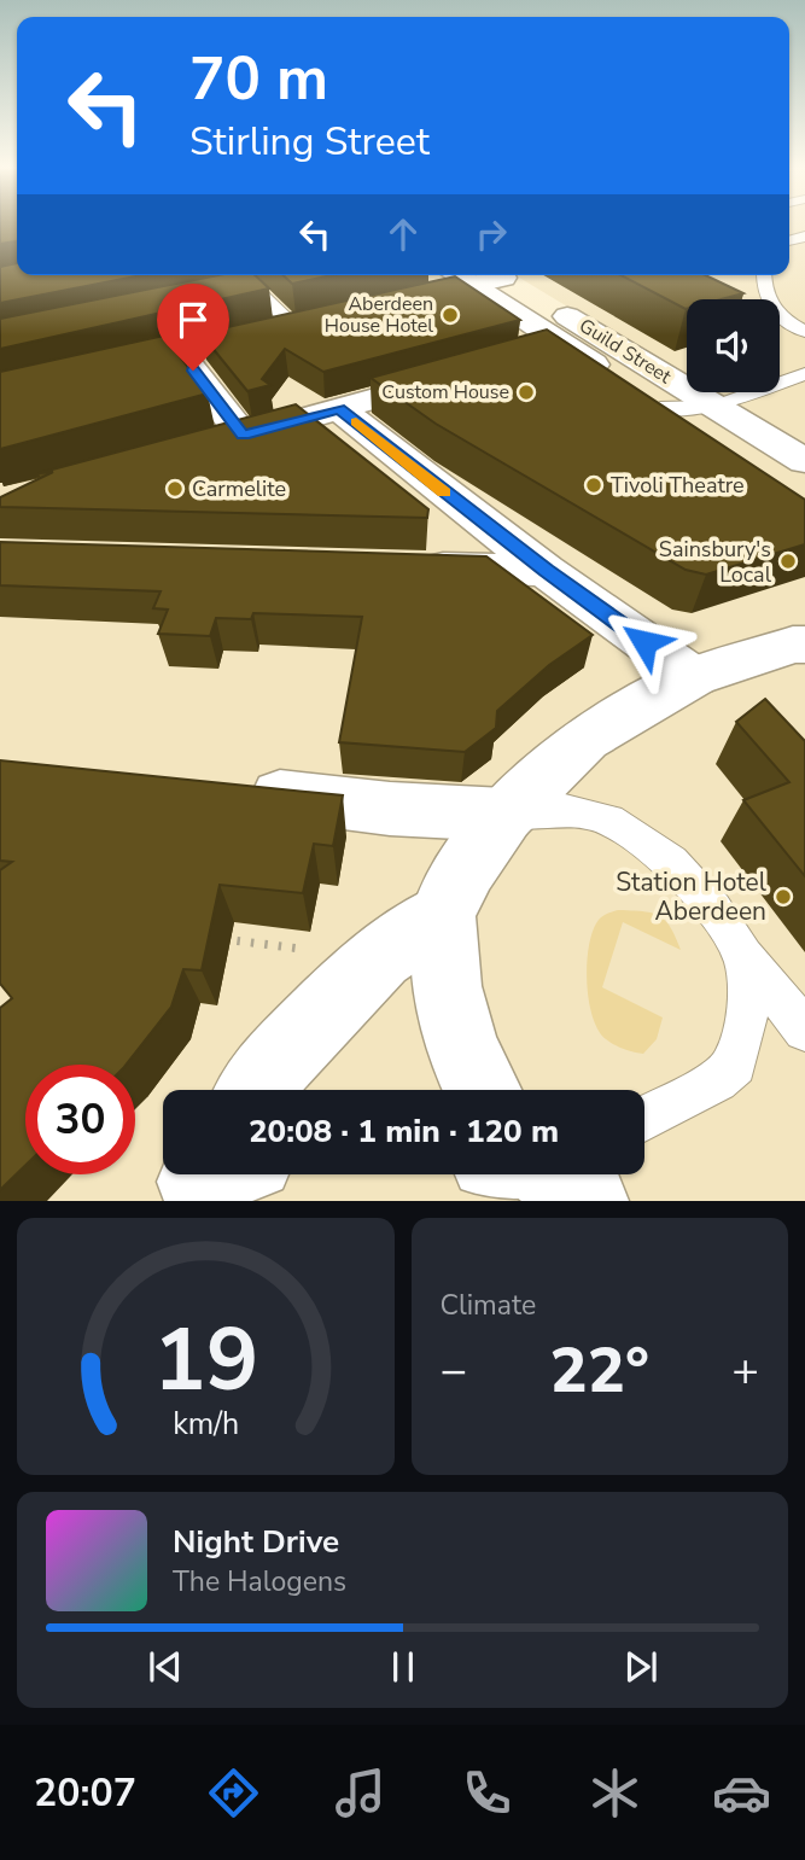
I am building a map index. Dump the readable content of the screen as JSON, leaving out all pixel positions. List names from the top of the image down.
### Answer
{
  "streets": {
    "street": ["Guild Street"]
  },
  "places": [
    "Aberdeen House Hotel",
    "Custom House",
    "Tivoli Theatre",
    "Carmelite",
    "Sainsbury's Local",
    "Station Hotel Aberdeen"
  ],
  "page": {
    "turn": ["70 m", "Stirling Street"],
    "limit": "30",
    "trip": "20:08 · 1 min · 120 m",
    "tile": "Climate",
    "heat": ["−", "22°", "+"],
    "song": ["Night Drive", "The Halogens"],
    "tabs": "20:07",
    "gauge": ["19", "km/h"]
  }
}
